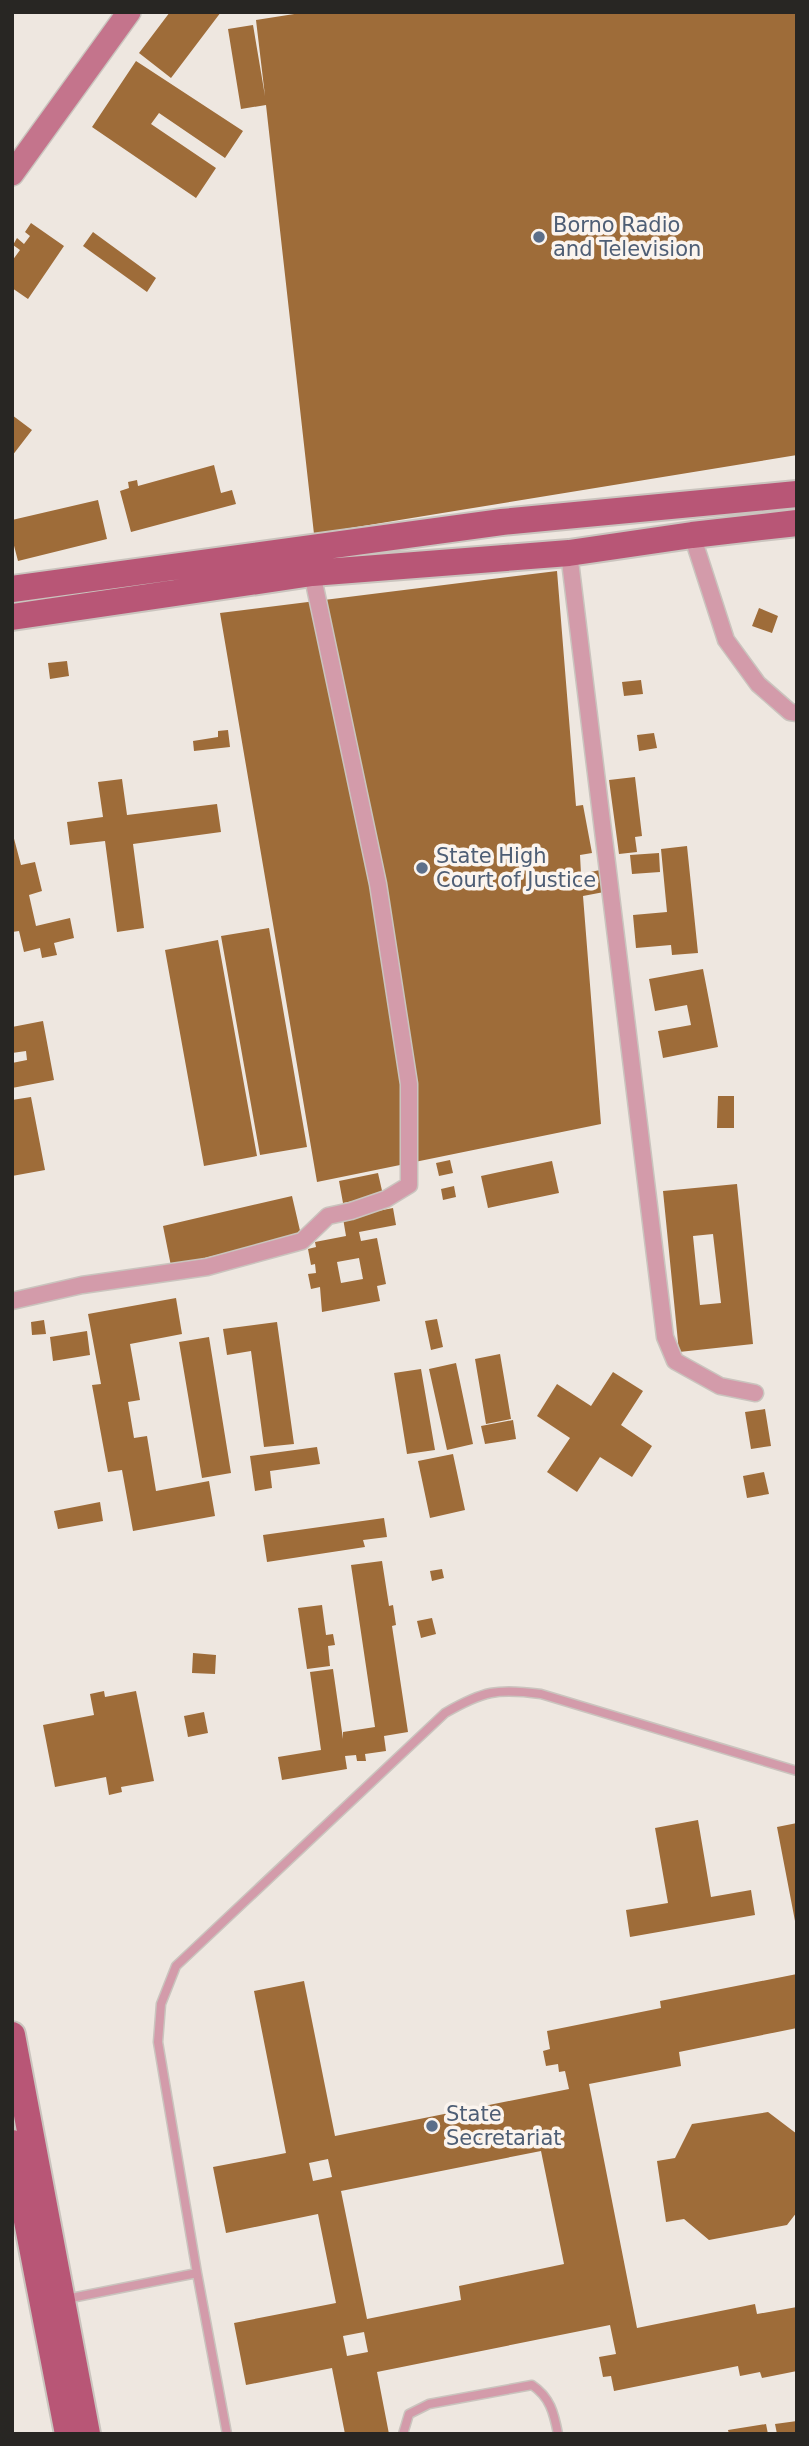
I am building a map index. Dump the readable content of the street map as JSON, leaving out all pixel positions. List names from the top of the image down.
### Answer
{
  "places": ["Borno Radio and Television", "State High Court of Justice", "State Secretariat"]
}
